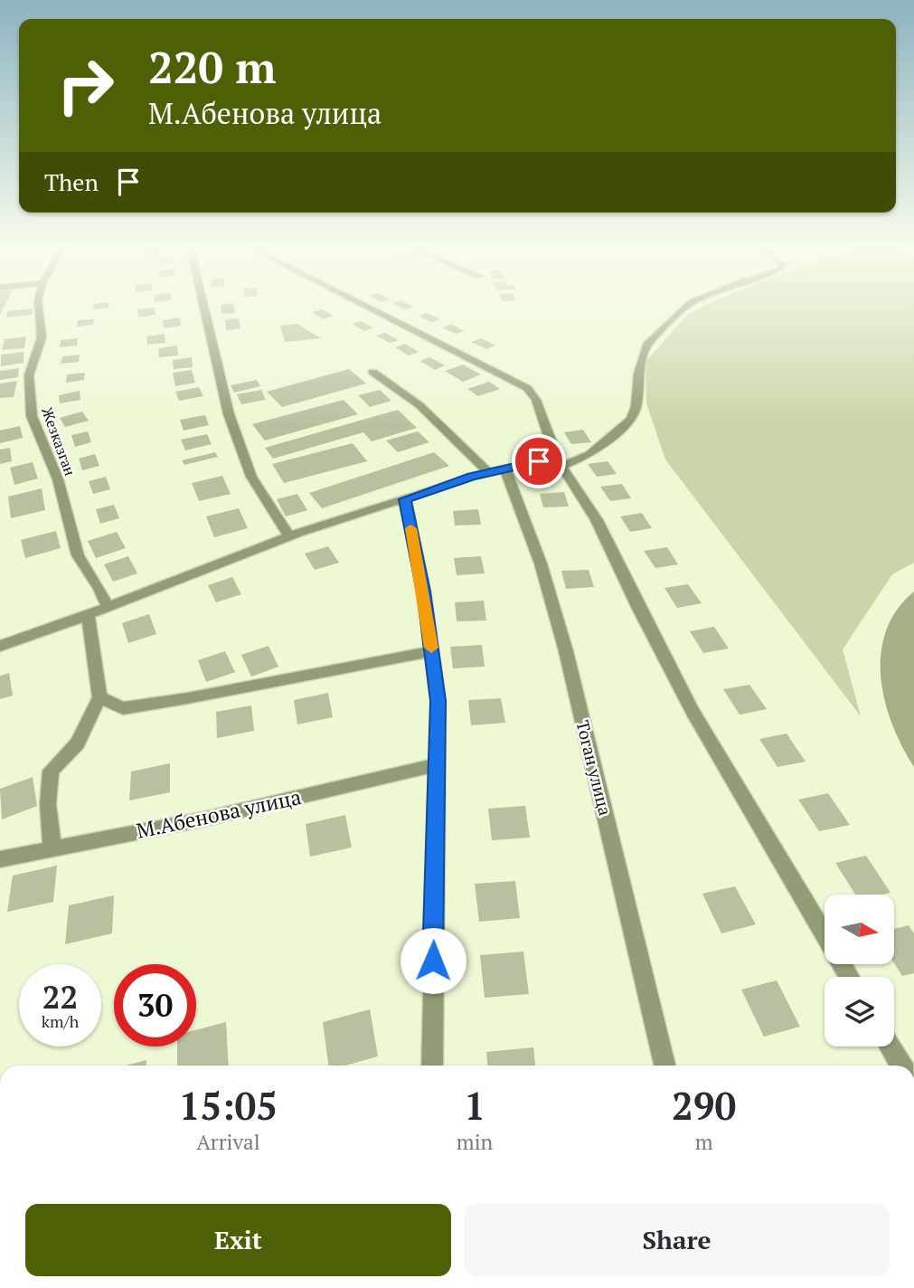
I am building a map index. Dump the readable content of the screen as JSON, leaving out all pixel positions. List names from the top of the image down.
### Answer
{
  "streets": {
    "street": ["Жезказган", "Тоган улица", "М.Абенова улица"]
  },
  "north": "right",
  "page": {
    "turn": ["220 m", "М.Абенова улица"],
    "then": "Then",
    "speed": "22 km/h",
    "limit": "30",
    "eta": [
      "15:05",
      "Arrival",
      "1",
      "min",
      "290",
      "m"
    ],
    "buttons": ["Exit", "Share"]
  }
}
